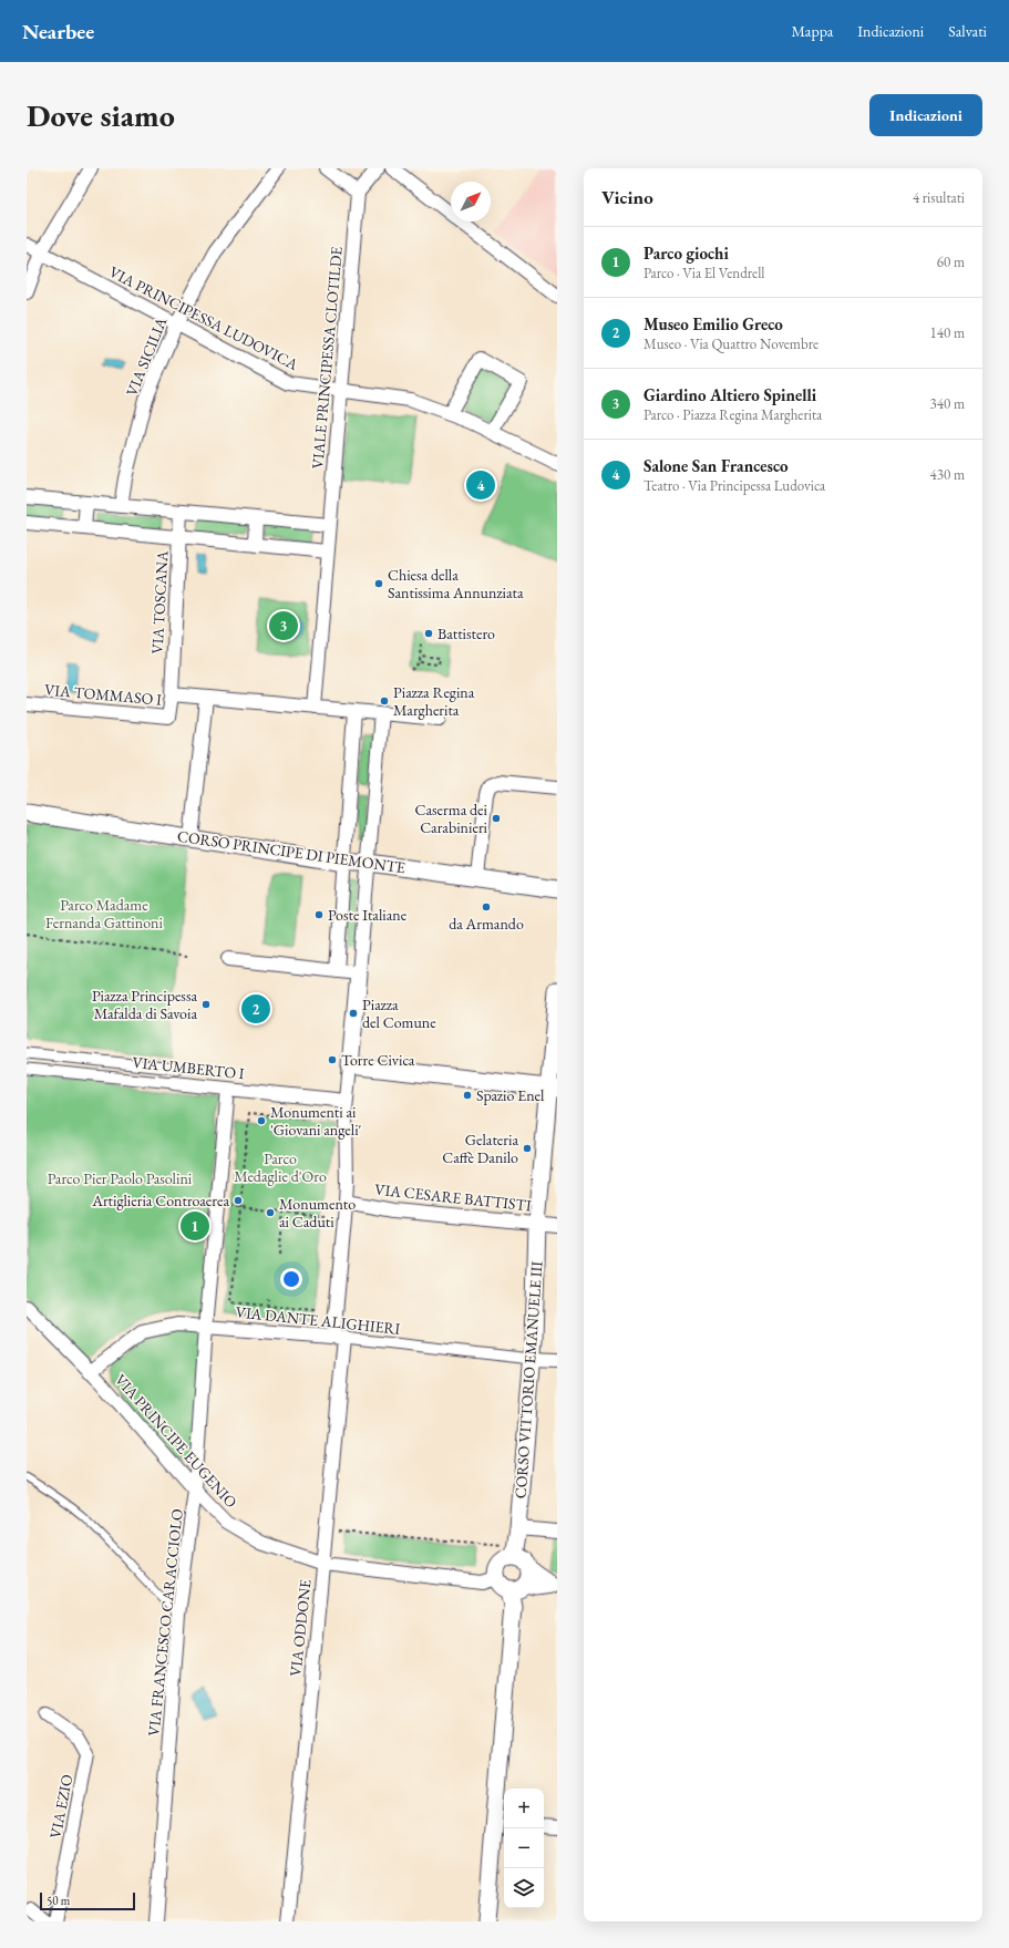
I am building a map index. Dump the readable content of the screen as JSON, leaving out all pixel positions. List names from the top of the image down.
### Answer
{
  "streets": {
    "street": [
      "VIA PRINCIPESSA LUDOVICA",
      "VIA SICILIA",
      "VIALE PRINCIPESSA CLOTILDE",
      "VIA TOSCANA",
      "VIA TOMMASO I",
      "CORSO PRINCIPE DI PIEMONTE",
      "VIA UMBERTO I",
      "VIA CESARE BATTISTI",
      "VIA DANTE ALIGHIERI",
      "CORSO VITTORIO EMANUELE III",
      "VIA PRINCIPE EUGENIO",
      "VIA FRANCESCO CARACCIOLO",
      "VIA ODDONE",
      "VIA EZIO"
    ]
  },
  "crossings": [
    ["VIA PRINCIPESSA LUDOVICA", "VIA SICILIA"],
    ["VIA PRINCIPESSA LUDOVICA", "VIALE PRINCIPESSA CLOTILDE"],
    ["VIA TOSCANA", "VIA TOMMASO I"],
    ["VIA UMBERTO I", "VIA FRANCESCO CARACCIOLO"],
    ["VIA UMBERTO I", "VIA ODDONE"],
    ["VIA CESARE BATTISTI", "CORSO VITTORIO EMANUELE III"],
    ["VIA CESARE BATTISTI", "VIA ODDONE"],
    ["VIA DANTE ALIGHIERI", "CORSO VITTORIO EMANUELE III"],
    ["VIA DANTE ALIGHIERI", "VIA PRINCIPE EUGENIO"],
    ["VIA DANTE ALIGHIERI", "VIA FRANCESCO CARACCIOLO"],
    ["VIA DANTE ALIGHIERI", "VIA ODDONE"],
    ["CORSO VITTORIO EMANUELE III", "VIA PRINCIPE EUGENIO"],
    ["VIA PRINCIPE EUGENIO", "VIA FRANCESCO CARACCIOLO"],
    ["VIA PRINCIPE EUGENIO", "VIA ODDONE"]
  ],
  "parks": ["Parco Madame Fernanda Gattinoni", "Parco Medaglie d'Oro", "Parco Pier Paolo Pasolini"],
  "places": [
    "Chiesa della Santissima Annunziata",
    "Battistero",
    "Piazza Regina Margherita",
    "Caserma dei Carabinieri",
    "da Armando",
    "Poste Italiane",
    "Piazza Principessa Mafalda di Savoia",
    "Piazza del Comune",
    "Torre Civica",
    "Spazio Enel",
    "Monumenti ai 'Giovani angeli'",
    "Gelateria Caffè Danilo",
    "Artiglieria Controaerea",
    "Monumento ai Caduti"
  ],
  "scale_bar": "50 m",
  "north": "top right",
  "page": {
    "header": "Nearbee",
    "nav": ["Mappa", "Indicazioni", "Salvati"],
    "buttons": "Indicazioni",
    "title": "Dove siamo",
    "heading": ["Vicino", "4 risultati"],
    "list": [
      {
        "mark": "1",
        "name": "Parco giochi",
        "note": "Parco · Via El Vendrell",
        "value": "60 m"
      },
      {
        "mark": "2",
        "name": "Museo Emilio Greco",
        "note": "Museo · Via Quattro Novembre",
        "value": "140 m"
      },
      {
        "mark": "3",
        "name": "Giardino Altiero Spinelli",
        "note": "Parco · Piazza Regina Margherita",
        "value": "340 m"
      },
      {
        "mark": "4",
        "name": "Salone San Francesco",
        "note": "Teatro · Via Principessa Ludovica",
        "value": "430 m"
      }
    ],
    "pins": [
      "4",
      "3",
      "2",
      "1"
    ],
    "map_buttons": ["+", "−"],
    "scale": "50 m"
  }
}
